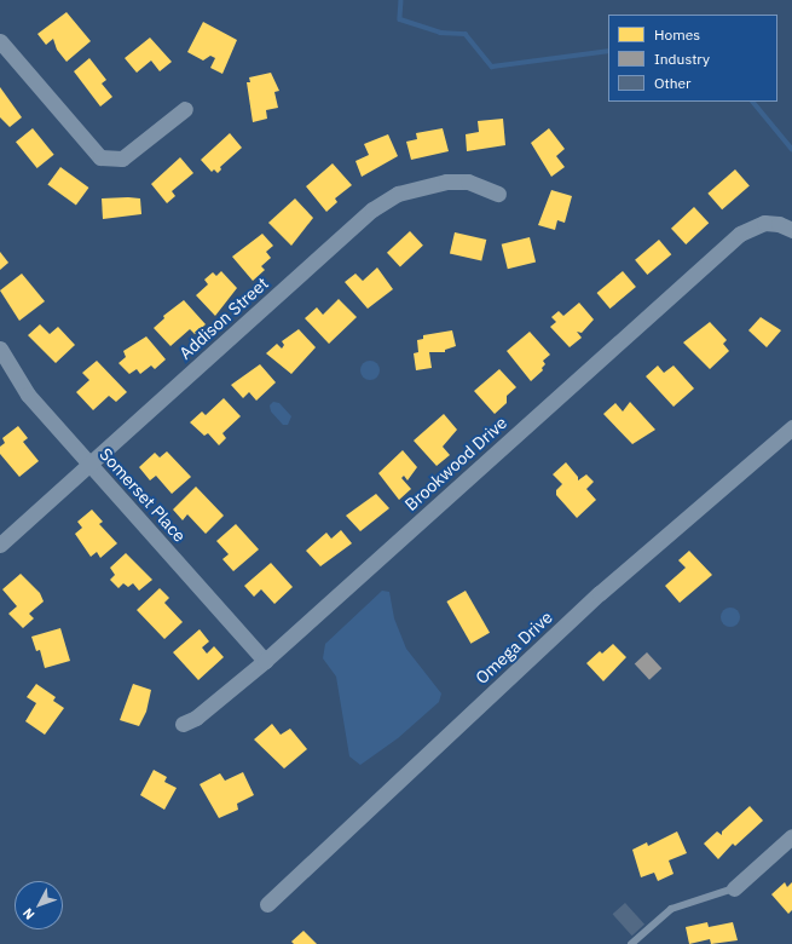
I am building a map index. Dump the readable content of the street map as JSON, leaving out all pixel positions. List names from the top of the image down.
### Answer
{
  "streets": {
    "street": [
      "Addison Street",
      "Brookwood Drive",
      "Somerset Place",
      "Omega Drive"
    ]
  },
  "crossings": [
    ["Addison Street", "Somerset Place"],
    ["Brookwood Drive", "Somerset Place"]
  ],
  "legend": ["Homes", "Industry", "Other"],
  "north": "bottom left"
}
